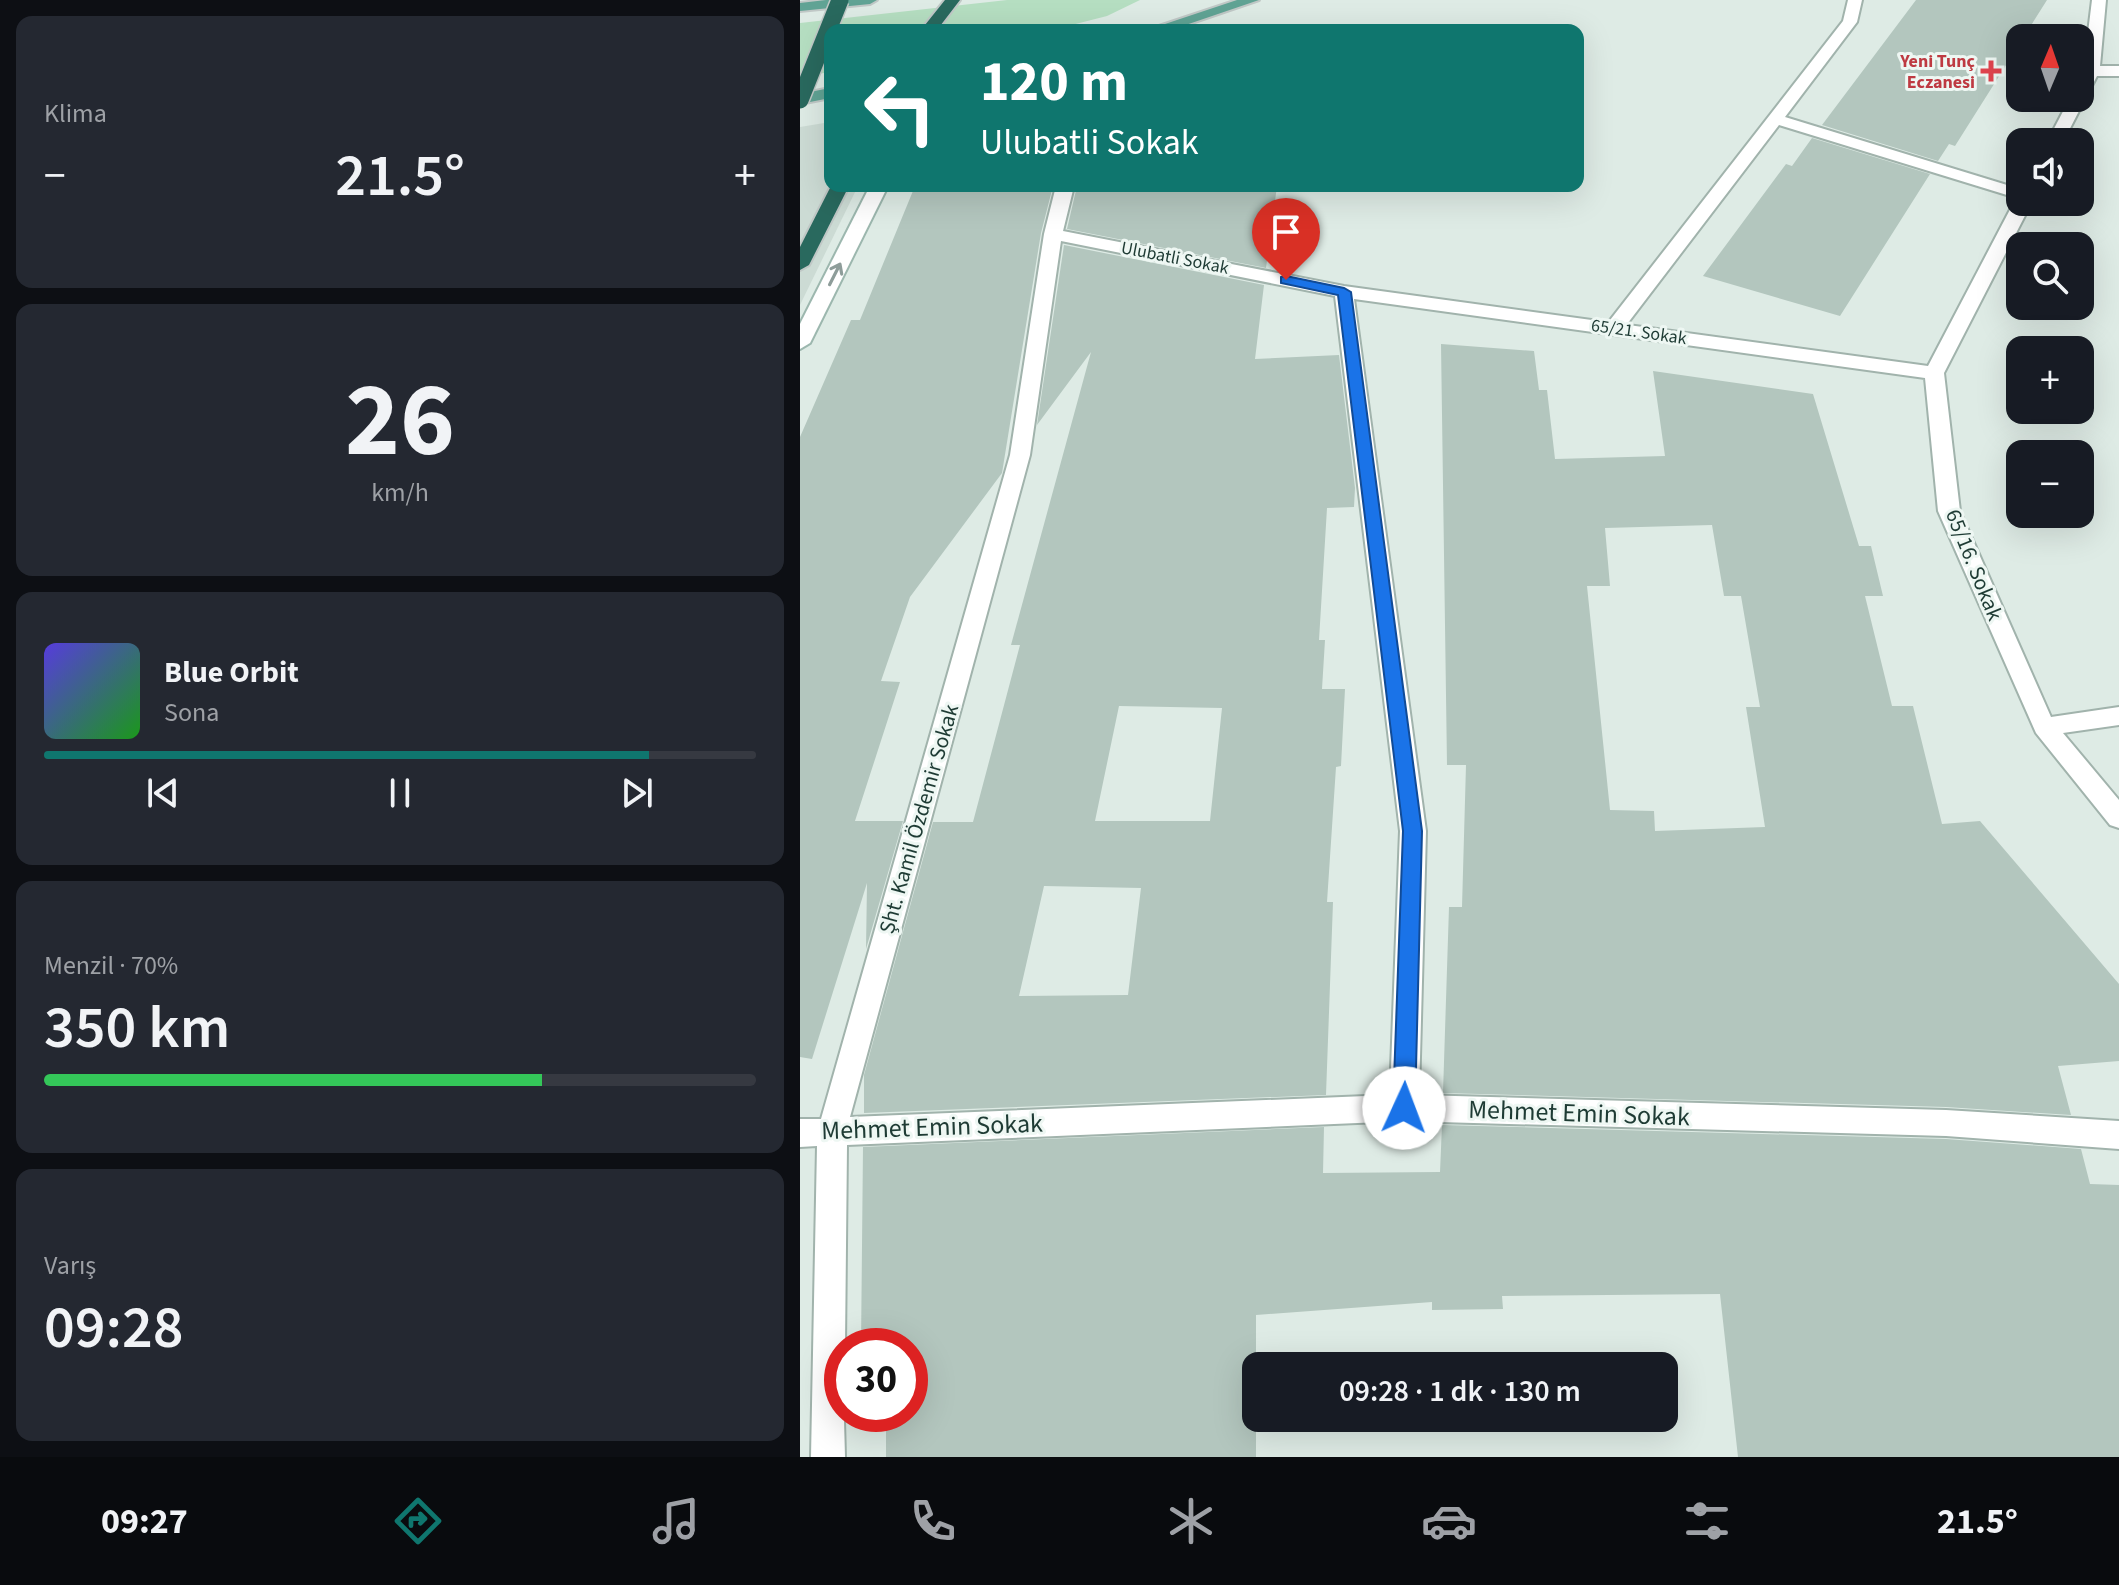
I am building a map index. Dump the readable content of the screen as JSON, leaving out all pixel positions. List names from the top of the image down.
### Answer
{
  "streets": {
    "street": [
      "Ulubatli Sokak",
      "65/21. Sokak",
      "65/16. Sokak",
      "Şht. Kamil Özdemir Sokak",
      "Mehmet Emin Sokak"
    ]
  },
  "crossings": [
    ["Ulubatli Sokak", "65/21. Sokak"],
    ["Ulubatli Sokak", "Şht. Kamil Özdemir Sokak"],
    ["65/21. Sokak", "65/16. Sokak"],
    ["Şht. Kamil Özdemir Sokak", "Mehmet Emin Sokak"]
  ],
  "places": {
    "health": ["Yeni Tunç Eczanesi"]
  },
  "north": "top",
  "page": {
    "tile": [
      "Klima",
      ["26", "km/h"],
      ["Menzil · 70%", "350 km"],
      ["Varış", "09:28"]
    ],
    "map_buttons": ["+", "−"],
    "turn": ["120 m", "Ulubatli Sokak"],
    "heat": ["−", "21.5°", "+"],
    "song": ["Blue Orbit", "Sona"],
    "limit": "30",
    "trip": "09:28 · 1 dk · 130 m",
    "tabs": ["09:27", "21.5°"]
  }
}
